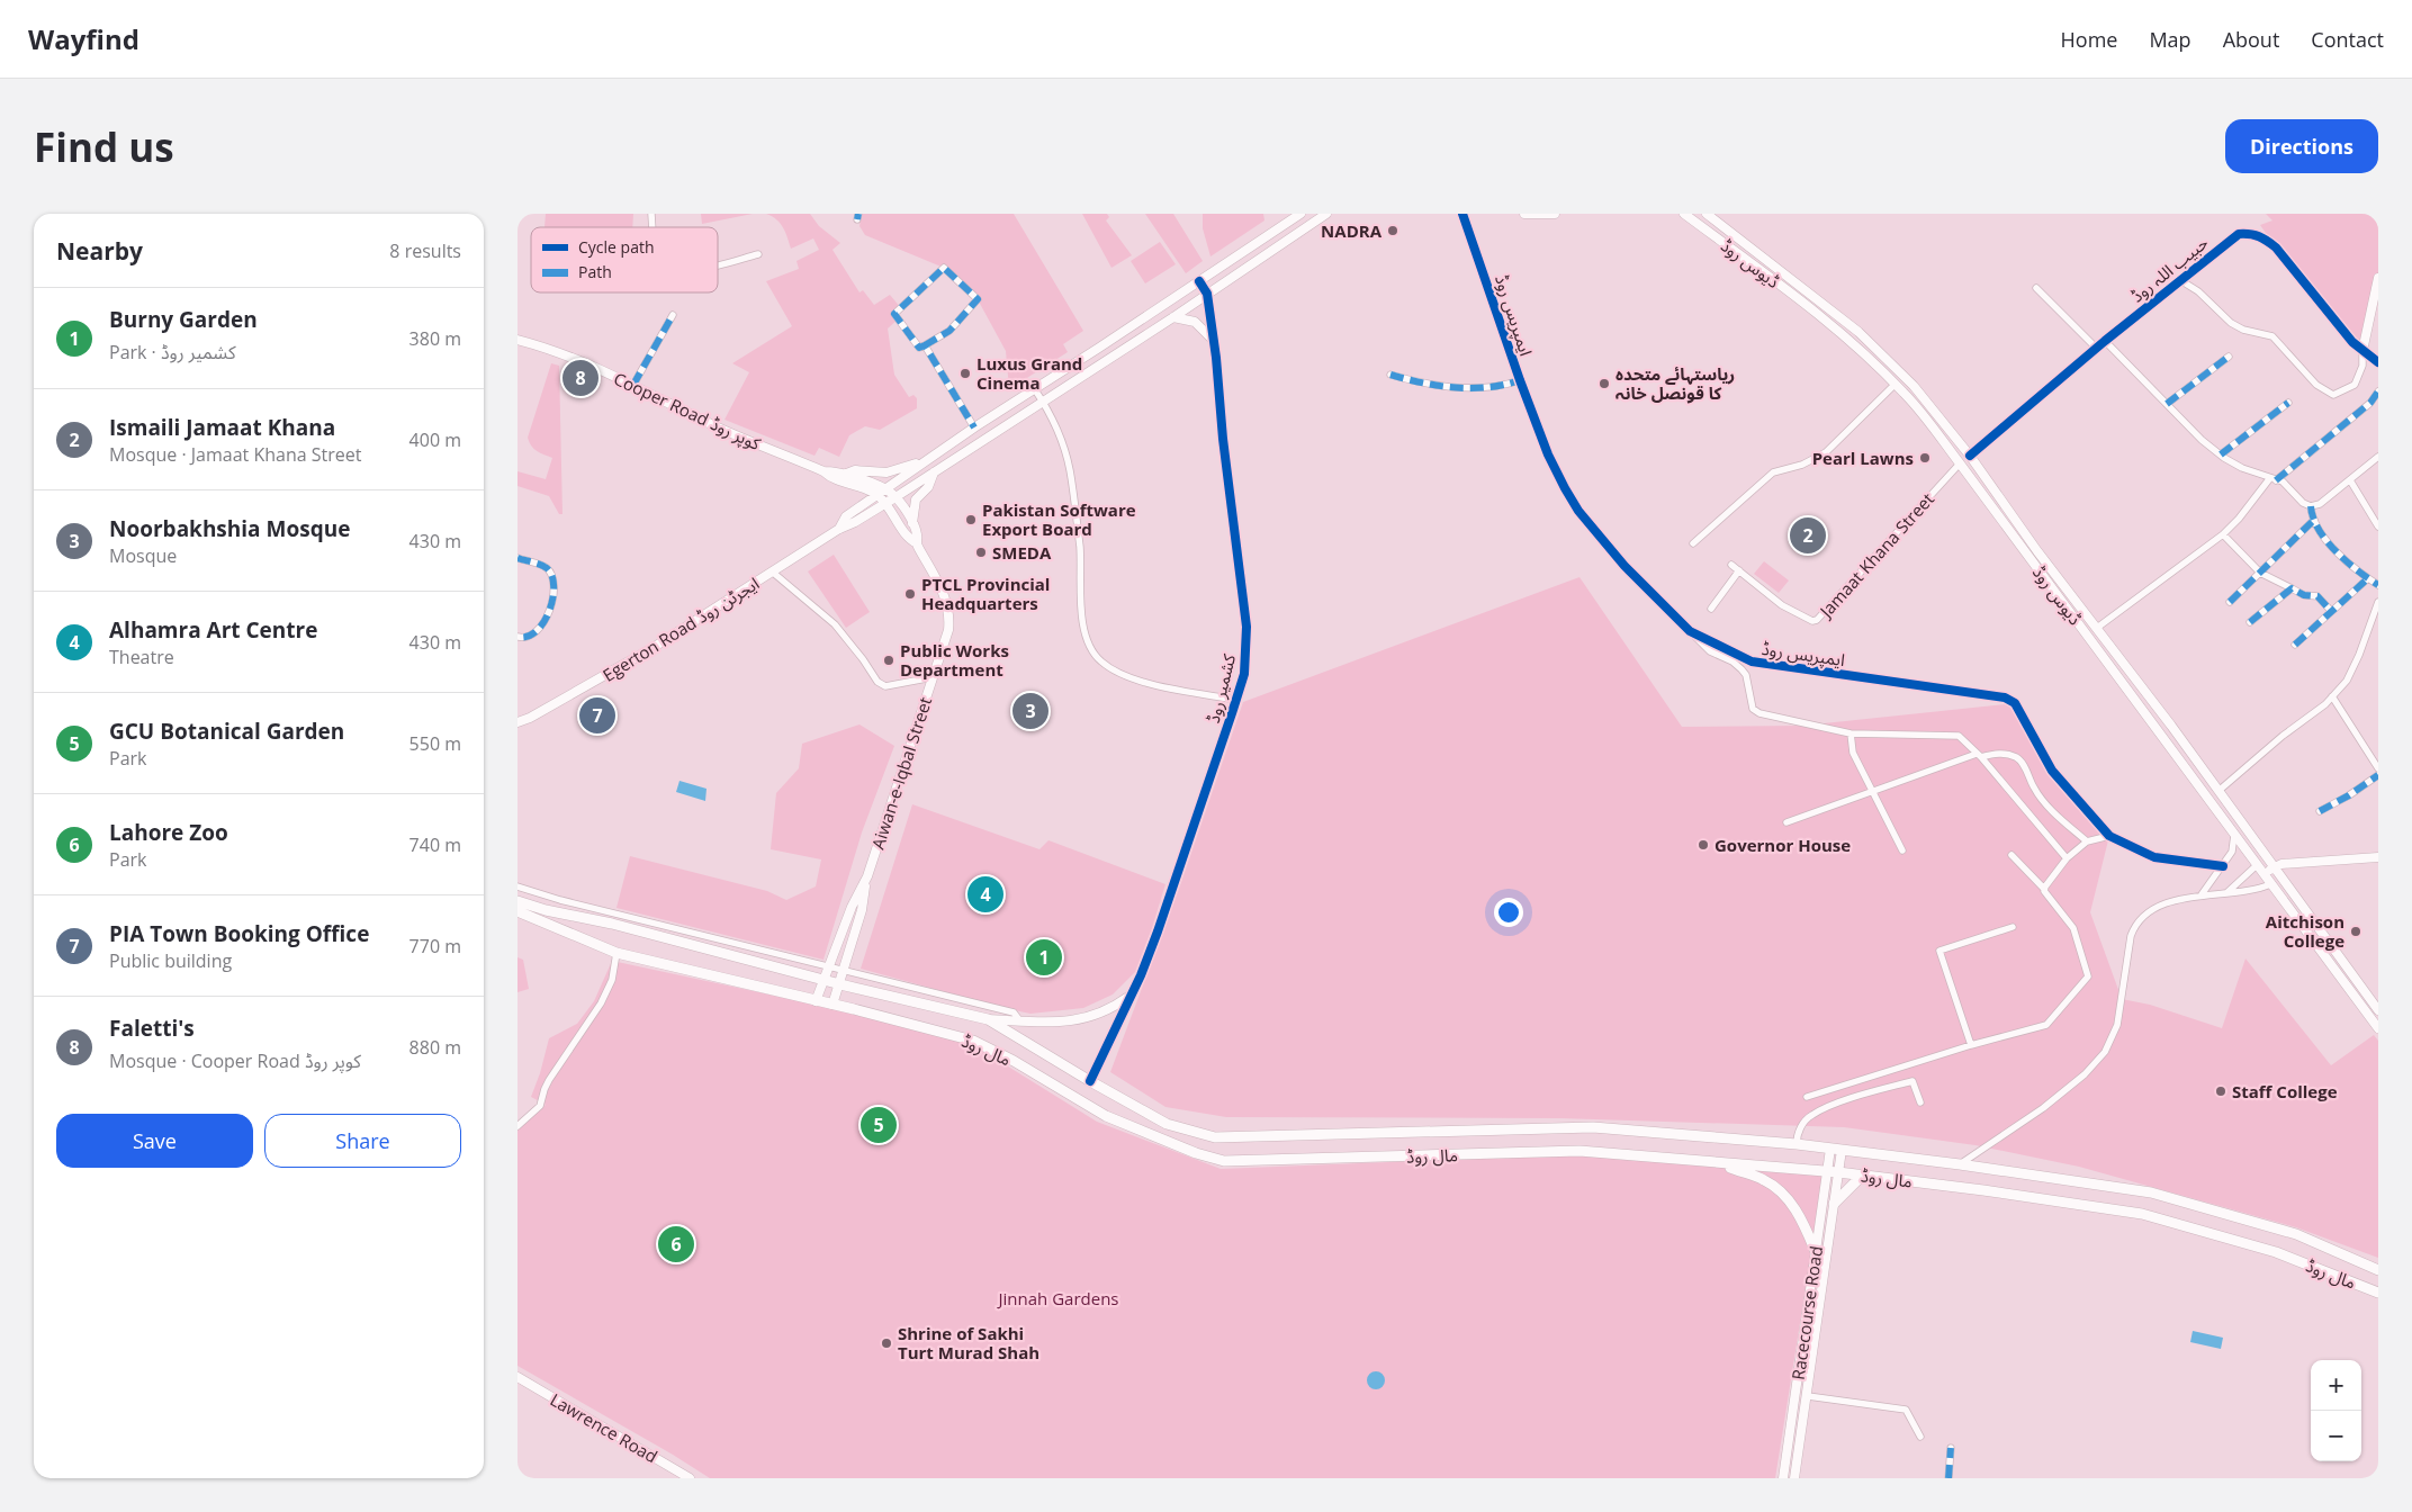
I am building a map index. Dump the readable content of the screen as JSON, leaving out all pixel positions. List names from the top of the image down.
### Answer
{
  "streets": {
    "main road": [
      "ڈیوس روڈ",
      "حبیب اللہ روڈ",
      "Cooper Road کوپر روڈ",
      "Egerton Road ایجرٹن روڈ",
      "کشمیر روڈ",
      "Aiwan-e-Iqbal Street",
      "مال روڈ",
      "Racecourse Road",
      "Lawrence Road"
    ],
    "street": ["ایمپریس روڈ", "Jamaat Khana Street"]
  },
  "crossings": [
    ["ڈیوس روڈ", "حبیب اللہ روڈ"],
    ["ڈیوس روڈ", "Jamaat Khana Street"],
    ["Cooper Road کوپر روڈ", "Aiwan-e-Iqbal Street"],
    ["کشمیر روڈ", "مال روڈ"],
    ["Aiwan-e-Iqbal Street", "مال روڈ"],
    ["مال روڈ", "Racecourse Road"]
  ],
  "parks": ["Jinnah Gardens"],
  "places": [
    "NADRA",
    "Luxus Grand Cinema",
    "ریاستہائے متحدہ کا قونصل خانہ",
    "Pearl Lawns",
    "Pakistan Software Export Board",
    "SMEDA",
    "PTCL Provincial Headquarters",
    "Public Works Department",
    "Governor House",
    "Aitchison College",
    "Staff College",
    "Shrine of Sakhi Turt Murad Shah"
  ],
  "legend": ["Cycle path", "Path"],
  "page": {
    "header": "Wayfind",
    "nav": [
      "Home",
      "Map",
      "About",
      "Contact"
    ],
    "buttons": [
      "Directions",
      ["Save", "Share"]
    ],
    "title": "Find us",
    "heading": ["Nearby", "8 results"],
    "list": [
      {
        "mark": "1",
        "name": "Burny Garden",
        "note": "Park · کشمیر روڈ",
        "value": "380 m"
      },
      {
        "mark": "2",
        "name": "Ismaili Jamaat Khana",
        "note": "Mosque · Jamaat Khana Street",
        "value": "400 m"
      },
      {
        "mark": "3",
        "name": "Noorbakhshia Mosque",
        "note": "Mosque",
        "value": "430 m"
      },
      {
        "mark": "4",
        "name": "Alhamra Art Centre",
        "note": "Theatre",
        "value": "430 m"
      },
      {
        "mark": "5",
        "name": "GCU Botanical Garden",
        "note": "Park",
        "value": "550 m"
      },
      {
        "mark": "6",
        "name": "Lahore Zoo",
        "note": "Park",
        "value": "740 m"
      },
      {
        "mark": "7",
        "name": "PIA Town Booking Office",
        "note": "Public building",
        "value": "770 m"
      },
      {
        "mark": "8",
        "name": "Faletti's",
        "note": "Mosque · Cooper Road کوپر روڈ",
        "value": "880 m"
      }
    ],
    "pins": [
      "8",
      "2",
      "3",
      "7",
      "4",
      "1",
      "5",
      "6"
    ],
    "map_buttons": ["+", "−"]
  }
}
